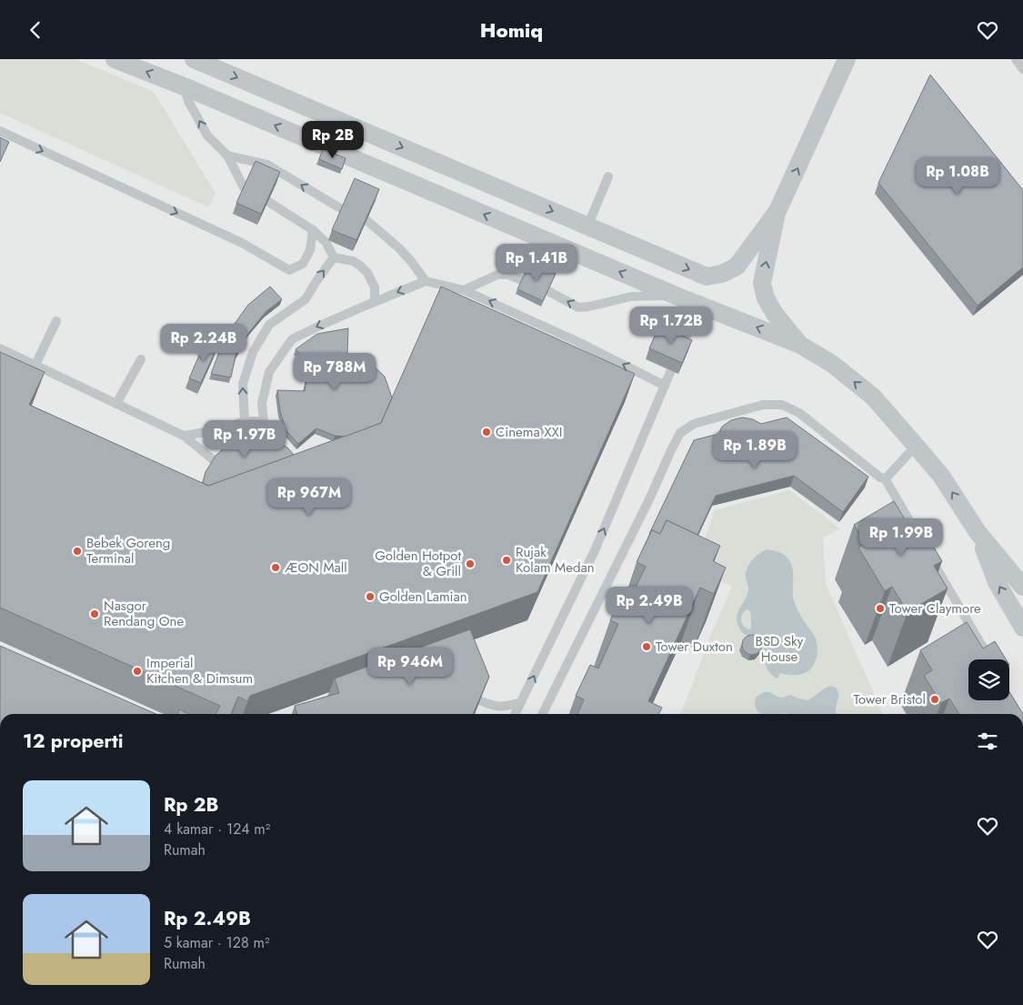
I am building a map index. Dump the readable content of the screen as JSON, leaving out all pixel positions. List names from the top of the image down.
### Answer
{
  "parks": ["BSD Sky House"],
  "places": [
    "Cinema XXI",
    "Bebek Goreng Terminal",
    "Rujak Kolam Medan",
    "Golden Hotpot & Grill",
    "ÆON Mall",
    "Golden Lamian",
    "Tower Claymore",
    "Nasgor Rendang One",
    "Tower Duxton",
    "Imperial Kitchen & Dimsum",
    "Tower Bristol"
  ],
  "page": {
    "header": "Homiq",
    "price": [
      "Rp 2B",
      "Rp 1.08B",
      "Rp 1.41B",
      "Rp 1.72B",
      "Rp 2.24B",
      "Rp 788M",
      "Rp 1.97B",
      "Rp 1.89B",
      "Rp 967M",
      "Rp 1.99B",
      "Rp 2.49B",
      "Rp 946M"
    ],
    "heading": "12 properti",
    "list": [
      {
        "name": "Rp 2B",
        "note": "4 kamar · 124 m² · Rumah"
      },
      {
        "name": "Rp 2.49B",
        "note": "5 kamar · 128 m² · Rumah"
      }
    ]
  }
}
